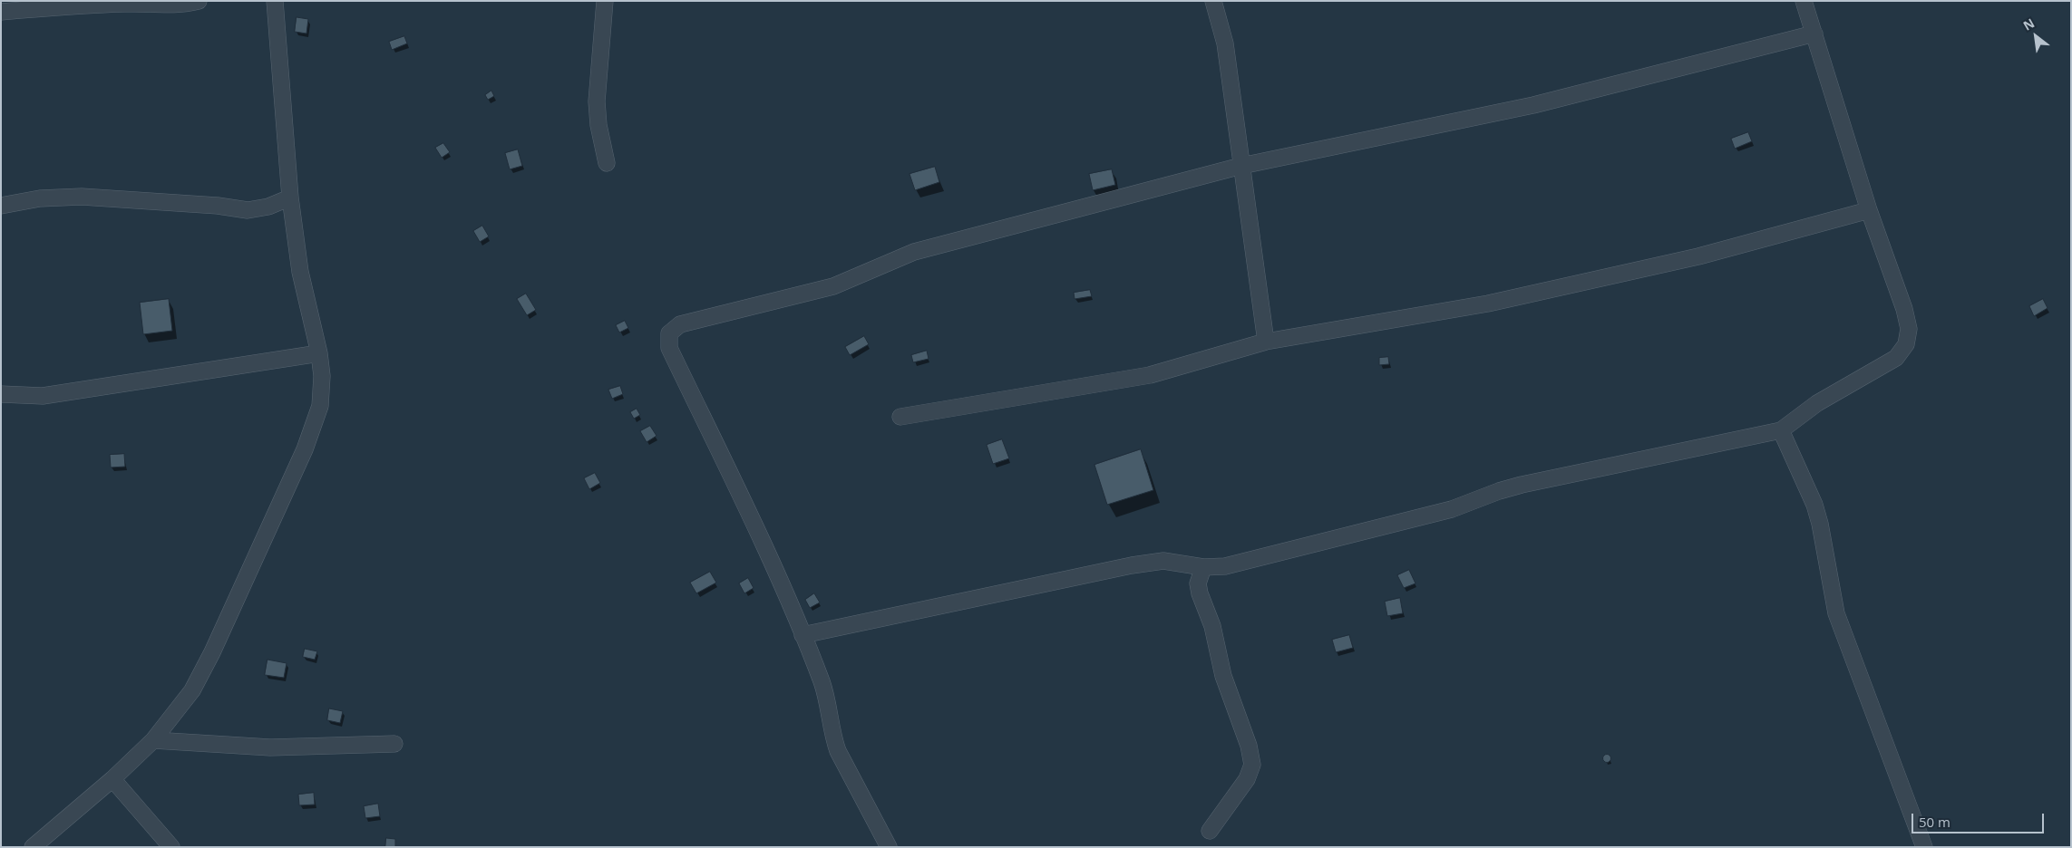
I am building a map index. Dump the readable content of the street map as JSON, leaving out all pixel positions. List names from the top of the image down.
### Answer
{
  "scale_bar": "50 m",
  "north": "top left"
}
